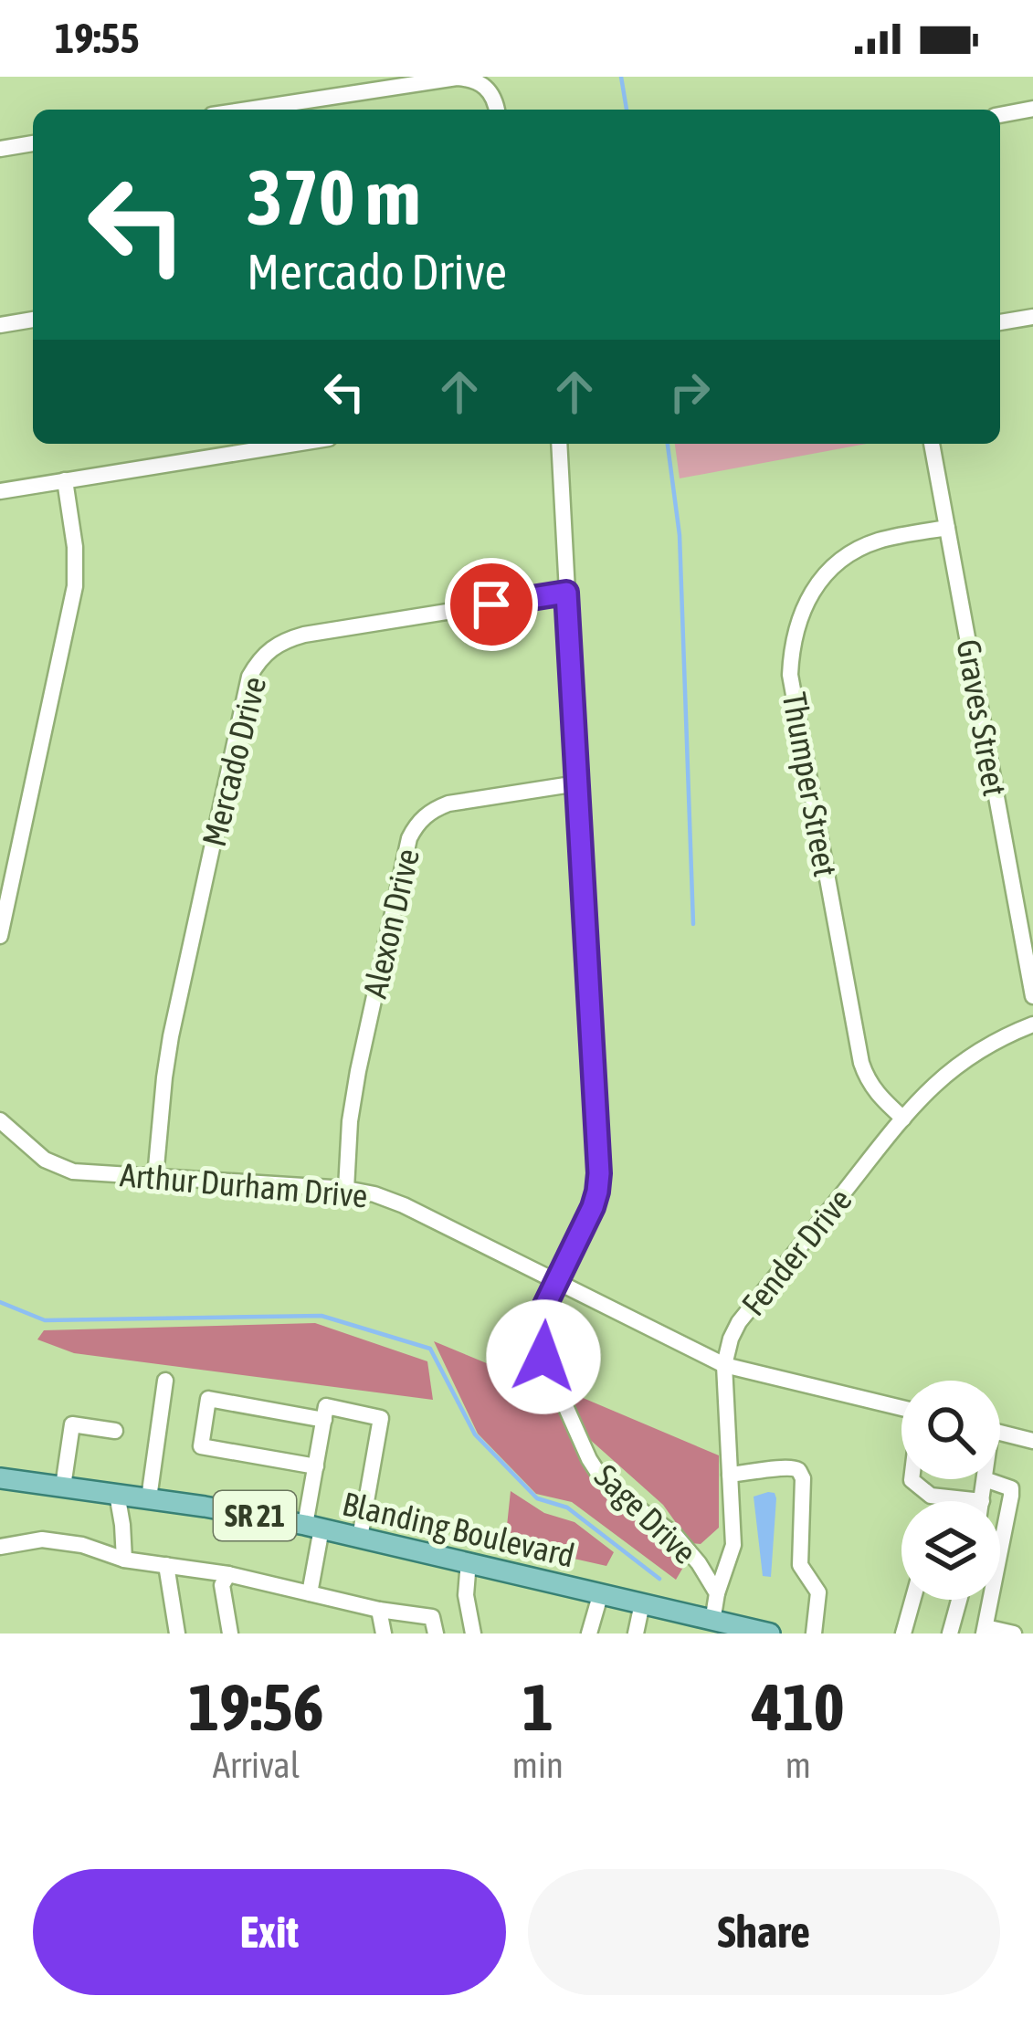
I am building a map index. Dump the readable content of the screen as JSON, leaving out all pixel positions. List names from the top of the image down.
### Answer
{
  "streets": {
    "main road": ["SR 21", "Blanding Boulevard"],
    "street": [
      "Graves Street",
      "Mercado Drive",
      "Thumper Street",
      "Alexon Drive",
      "Arthur Durham Drive",
      "Fender Drive",
      "Sage Drive"
    ]
  },
  "crossings": [
    ["Graves Street", "Thumper Street"],
    ["Mercado Drive", "Arthur Durham Drive"],
    ["Mercado Drive", "Sage Drive"],
    ["Thumper Street", "Fender Drive"],
    ["Alexon Drive", "Arthur Durham Drive"],
    ["Alexon Drive", "Sage Drive"],
    ["Arthur Durham Drive", "Fender Drive"],
    ["Arthur Durham Drive", "Sage Drive"],
    ["Fender Drive", "Sage Drive"],
    ["Sage Drive", "Blanding Boulevard"]
  ],
  "page": {
    "status": "19:55",
    "turn": ["370 m", "Mercado Drive"],
    "eta": [
      "19:56",
      "Arrival",
      "1",
      "min",
      "410",
      "m"
    ],
    "buttons": ["Exit", "Share"]
  }
}
